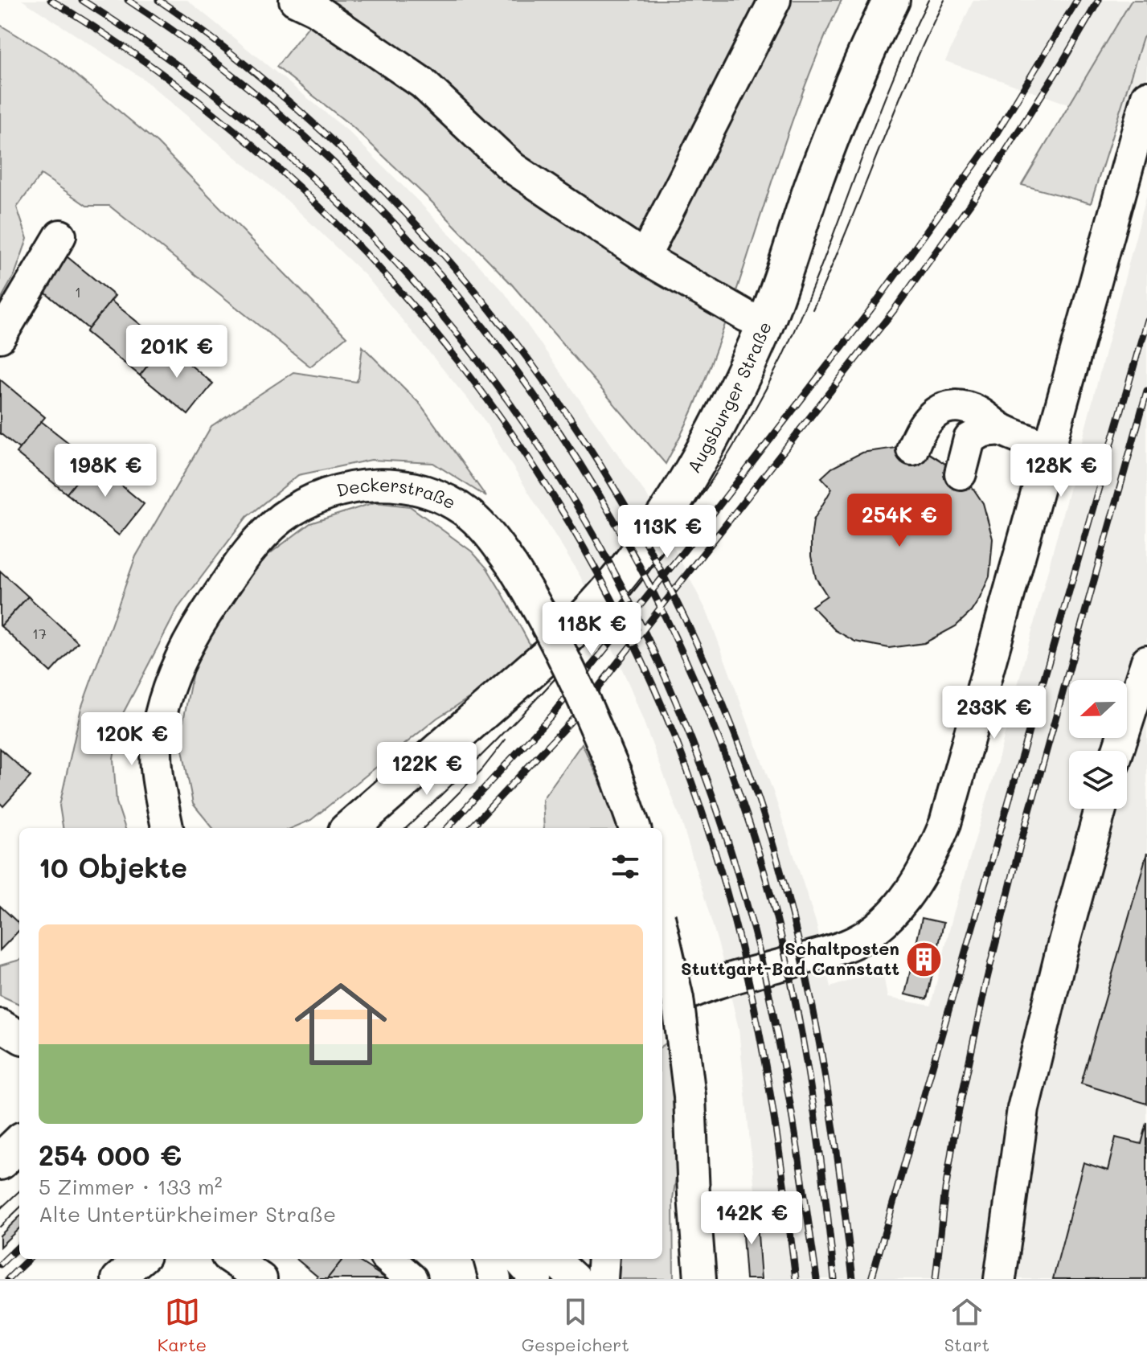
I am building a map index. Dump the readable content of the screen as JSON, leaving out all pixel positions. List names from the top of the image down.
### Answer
{
  "streets": {
    "main road": ["Augsburger Straße"],
    "street": ["Deckerstraße"]
  },
  "places": {
    "building": ["Schaltposten Stuttgart-Bad Cannstatt"]
  },
  "house_numbers": ["1", "17"],
  "north": "left",
  "page": {
    "price": [
      "201K €",
      "198K €",
      "128K €",
      "254K €",
      "113K €",
      "118K €",
      "233K €",
      "120K €",
      "122K €",
      "142K €"
    ],
    "heading": "10 Objekte",
    "list": [
      {
        "name": "254 000 €",
        "note": "5 Zimmer · 133 m² · Alte Untertürkheimer Straße"
      }
    ],
    "tabs": ["Karte", "Gespeichert", "Start"]
  }
}
